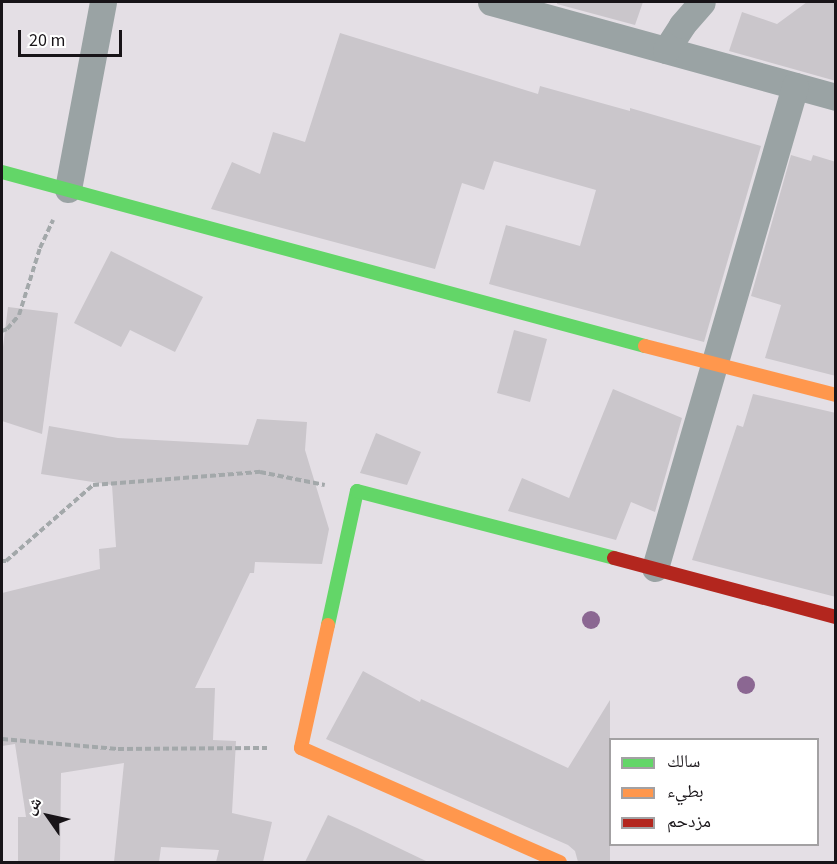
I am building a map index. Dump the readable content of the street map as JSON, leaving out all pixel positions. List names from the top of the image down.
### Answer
{
  "legend": ["سالك", "بطيء", "مزدحم"],
  "scale_bar": "20 m",
  "north": "top left"
}
